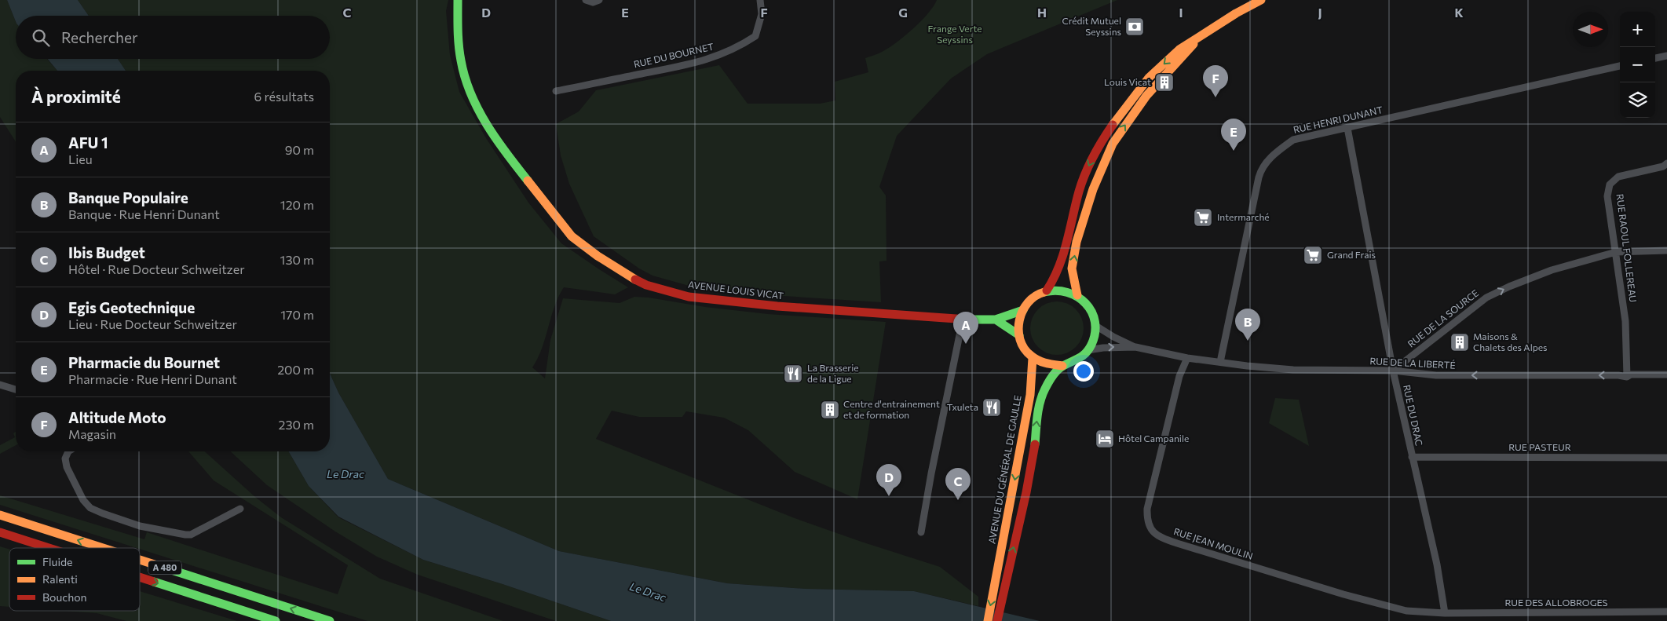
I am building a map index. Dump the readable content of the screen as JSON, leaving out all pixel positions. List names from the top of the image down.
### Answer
{
  "streets": {
    "main road": ["AVENUE LOUIS VICAT", "AVENUE DU GÉNÉRAL DE GAULLE", "A 480"],
    "street": [
      "RUE DU BOURNET",
      "RUE HENRI DUNANT",
      "RUE RAOUL FOLLEREAU",
      "RUE DE LA SOURCE",
      "RUE DE LA LIBERTÉ",
      "RUE DU DRAC",
      "RUE PASTEUR",
      "RUE JEAN MOULIN",
      "RUE DES ALLOBROGES"
    ]
  },
  "crossings": [
    ["RUE HENRI DUNANT", "RUE DE LA LIBERTÉ"],
    ["RUE HENRI DUNANT", "RUE DU DRAC"],
    ["RUE RAOUL FOLLEREAU", "RUE DE LA SOURCE"],
    ["RUE RAOUL FOLLEREAU", "RUE DE LA LIBERTÉ"],
    ["RUE DE LA SOURCE", "RUE DE LA LIBERTÉ"],
    ["RUE DE LA SOURCE", "RUE DU DRAC"],
    ["RUE DE LA LIBERTÉ", "RUE DU DRAC"],
    ["RUE DE LA LIBERTÉ", "AVENUE DU GÉNÉRAL DE GAULLE"],
    ["RUE DE LA LIBERTÉ", "RUE JEAN MOULIN"],
    ["RUE DU DRAC", "RUE PASTEUR"],
    ["RUE DU DRAC", "RUE JEAN MOULIN"],
    ["RUE DU DRAC", "RUE DES ALLOBROGES"],
    ["RUE JEAN MOULIN", "RUE DES ALLOBROGES"]
  ],
  "one_way": ["RUE DE LA SOURCE"],
  "water": ["Le Drac"],
  "parks": ["Frange Verte Seyssins"],
  "places": {
    "bank": ["Crédit Mutuel Seyssins"],
    "building": ["Louis Vicat", "Maisons & Chalets des Alpes", "Centre d'entrainement et de formation"],
    "supermarket": ["Intermarché", "Grand Frais"],
    "restaurant": ["La Brasserie de la Ligue", "Txuleta"],
    "hotel": ["Hôtel Campanile"]
  },
  "legend": ["Fluide", "Ralenti", "Bouchon"],
  "north": "right",
  "page": {
    "map_buttons": ["+", "−"],
    "search": "Rechercher",
    "pins": [
      "F",
      "E",
      "B",
      "A",
      "D",
      "C"
    ],
    "heading": ["À proximité", "6 résultats"],
    "list": [
      {
        "mark": "A",
        "name": "AFU 1",
        "note": "Lieu",
        "value": "90 m"
      },
      {
        "mark": "B",
        "name": "Banque Populaire",
        "note": "Banque · Rue Henri Dunant",
        "value": "120 m"
      },
      {
        "mark": "C",
        "name": "Ibis Budget",
        "note": "Hôtel · Rue Docteur Schweitzer",
        "value": "130 m"
      },
      {
        "mark": "D",
        "name": "Egis Geotechnique",
        "note": "Lieu · Rue Docteur Schweitzer",
        "value": "170 m"
      },
      {
        "mark": "E",
        "name": "Pharmacie du Bournet",
        "note": "Pharmacie · Rue Henri Dunant",
        "value": "200 m"
      },
      {
        "mark": "F",
        "name": "Altitude Moto",
        "note": "Magasin",
        "value": "230 m"
      }
    ]
  },
  "grid": {
    "columns": [
      "C",
      "D",
      "E",
      "F",
      "G",
      "H",
      "I",
      "J",
      "K"
    ]
  }
}
